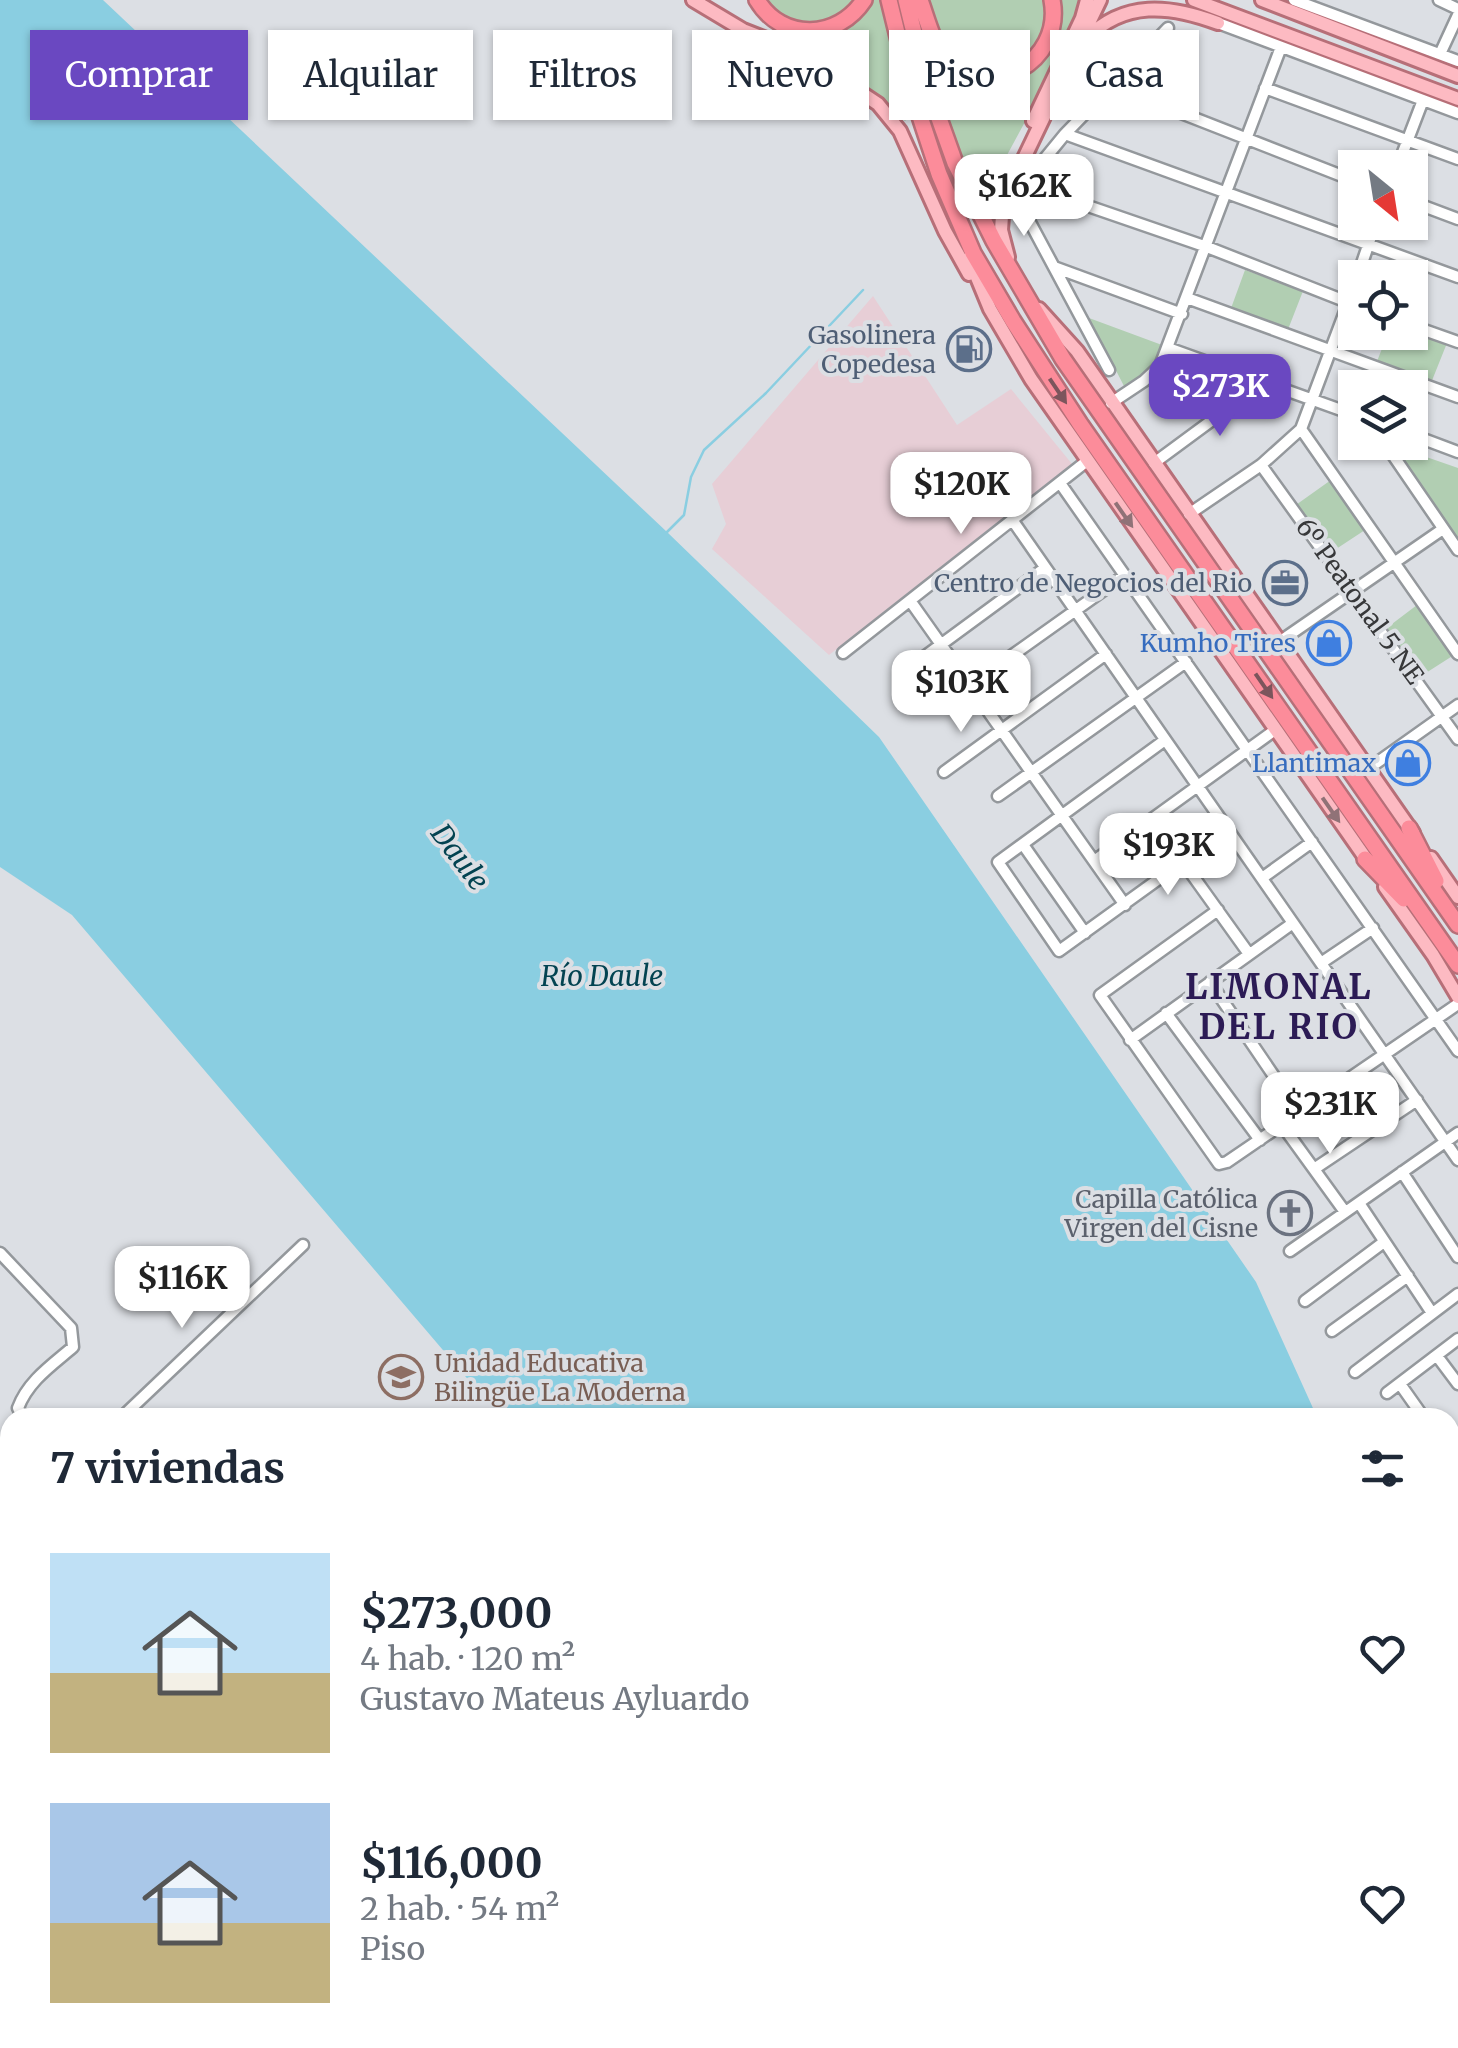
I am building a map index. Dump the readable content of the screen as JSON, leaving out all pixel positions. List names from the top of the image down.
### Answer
{
  "streets": {
    "street": ["6º Peatonal 5 NE"]
  },
  "districts": ["LIMONAL DEL RIO"],
  "water": ["Daule", "Río Daule"],
  "places": {
    "fuel station": ["Gasolinera Copedesa"],
    "office": ["Centro de Negocios del Rio"],
    "shop": ["Kumho Tires", "Llantimax"],
    "church": ["Capilla Católica Virgen del Cisne"],
    "school or university": ["Unidad Educativa Bilingüe La Moderna"]
  },
  "north": "bottom right",
  "page": {
    "chip": [
      "Comprar",
      "Alquilar",
      "Filtros",
      "Nuevo",
      "Piso",
      "Casa"
    ],
    "price": [
      "$162K",
      "$273K",
      "$120K",
      "$103K",
      "$193K",
      "$231K",
      "$116K"
    ],
    "heading": "7 viviendas",
    "list": [
      {
        "name": "$273,000",
        "note": "4 hab. · 120 m² · Gustavo Mateus Ayluardo"
      },
      {
        "name": "$116,000",
        "note": "2 hab. · 54 m² · Piso"
      }
    ]
  }
}
